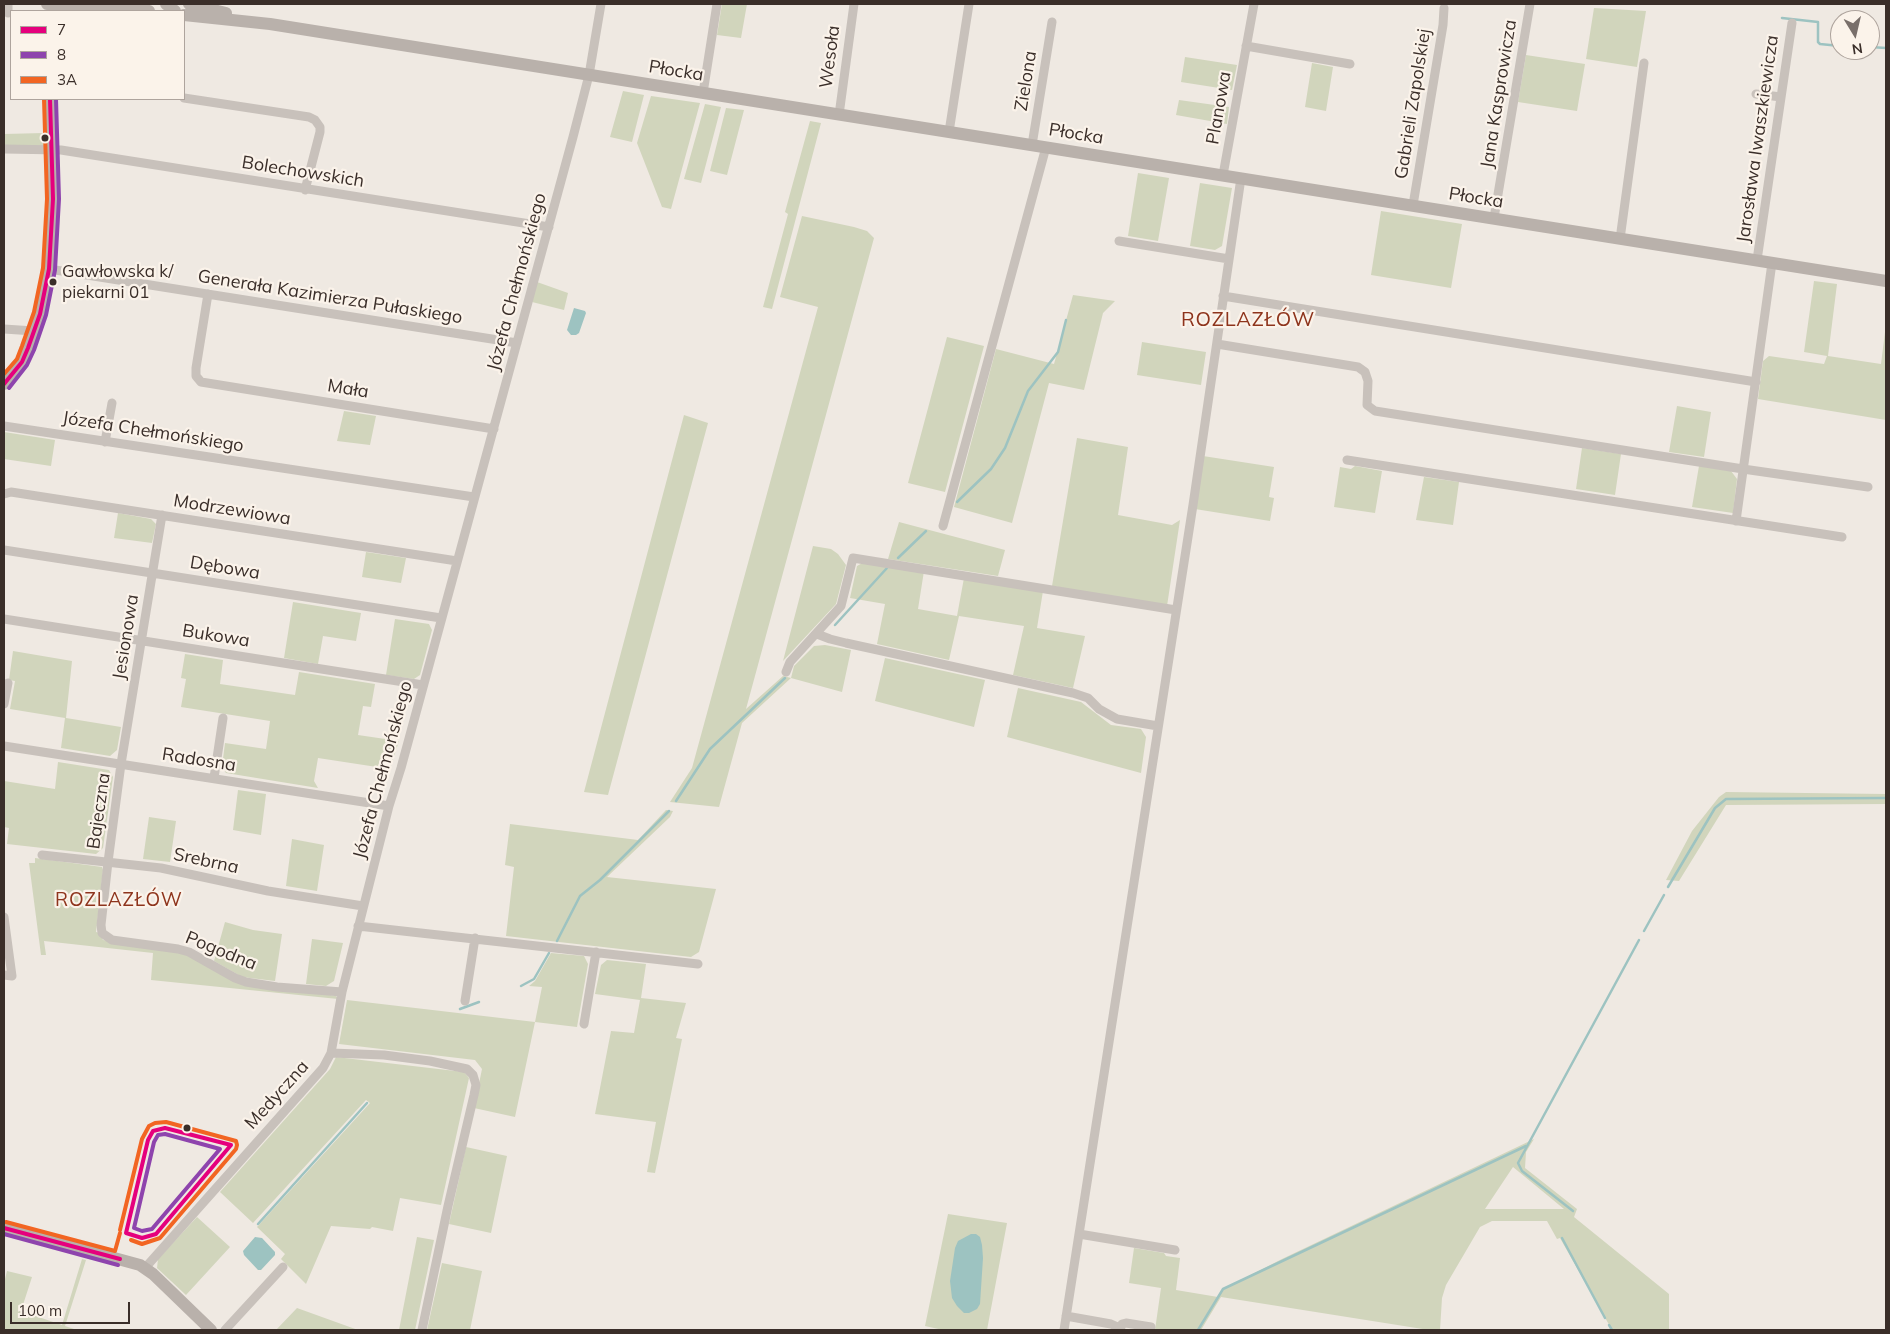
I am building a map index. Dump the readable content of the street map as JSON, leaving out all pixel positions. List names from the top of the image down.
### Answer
{
  "streets": {
    "street": [
      "Wesoła",
      "Płocka",
      "Zielona",
      "Jana Kasprowicza",
      "Gabrieli Zapolskiej",
      "Planowa",
      "Jarosława Iwaszkiewicza",
      "Bolechowskich",
      "Józefa Chełmońskiego",
      "Generała Kazimierza Pułaskiego",
      "Mała",
      "Modrzewiowa",
      "Dębowa",
      "Bukowa",
      "Jesionowa",
      "Radosna",
      "Bajeczna",
      "Srebrna",
      "Pogodna",
      "Medyczna"
    ]
  },
  "crossings": [
    ["Wesoła", "Płocka"],
    ["Płocka", "Zielona"],
    ["Płocka", "Jana Kasprowicza"],
    ["Płocka", "Gabrieli Zapolskiej"],
    ["Płocka", "Planowa"],
    ["Płocka", "Jarosława Iwaszkiewicza"],
    ["Płocka", "Józefa Chełmońskiego"],
    ["Bolechowskich", "Józefa Chełmońskiego"],
    ["Józefa Chełmońskiego", "Generała Kazimierza Pułaskiego"],
    ["Józefa Chełmońskiego", "Mała"],
    ["Józefa Chełmońskiego", "Modrzewiowa"],
    ["Józefa Chełmońskiego", "Dębowa"],
    ["Józefa Chełmońskiego", "Bukowa"],
    ["Józefa Chełmońskiego", "Radosna"],
    ["Józefa Chełmońskiego", "Srebrna"],
    ["Józefa Chełmońskiego", "Pogodna"],
    ["Józefa Chełmońskiego", "Medyczna"],
    ["Generała Kazimierza Pułaskiego", "Mała"],
    ["Modrzewiowa", "Jesionowa"],
    ["Dębowa", "Jesionowa"],
    ["Bukowa", "Jesionowa"],
    ["Jesionowa", "Radosna"],
    ["Jesionowa", "Bajeczna"],
    ["Radosna", "Bajeczna"],
    ["Bajeczna", "Srebrna"],
    ["Bajeczna", "Pogodna"],
    ["Srebrna", "Pogodna"]
  ],
  "districts": ["ROZLAZŁÓW", "ROZLAZŁÓW"],
  "places": ["Gawłowska k/ piekarni 01"],
  "lines": ["transit line 7", "transit line 8", "transit line 3A"],
  "legend": ["7", "8", "3A"],
  "scale_bar": "100 m",
  "north": "bottom"
}
